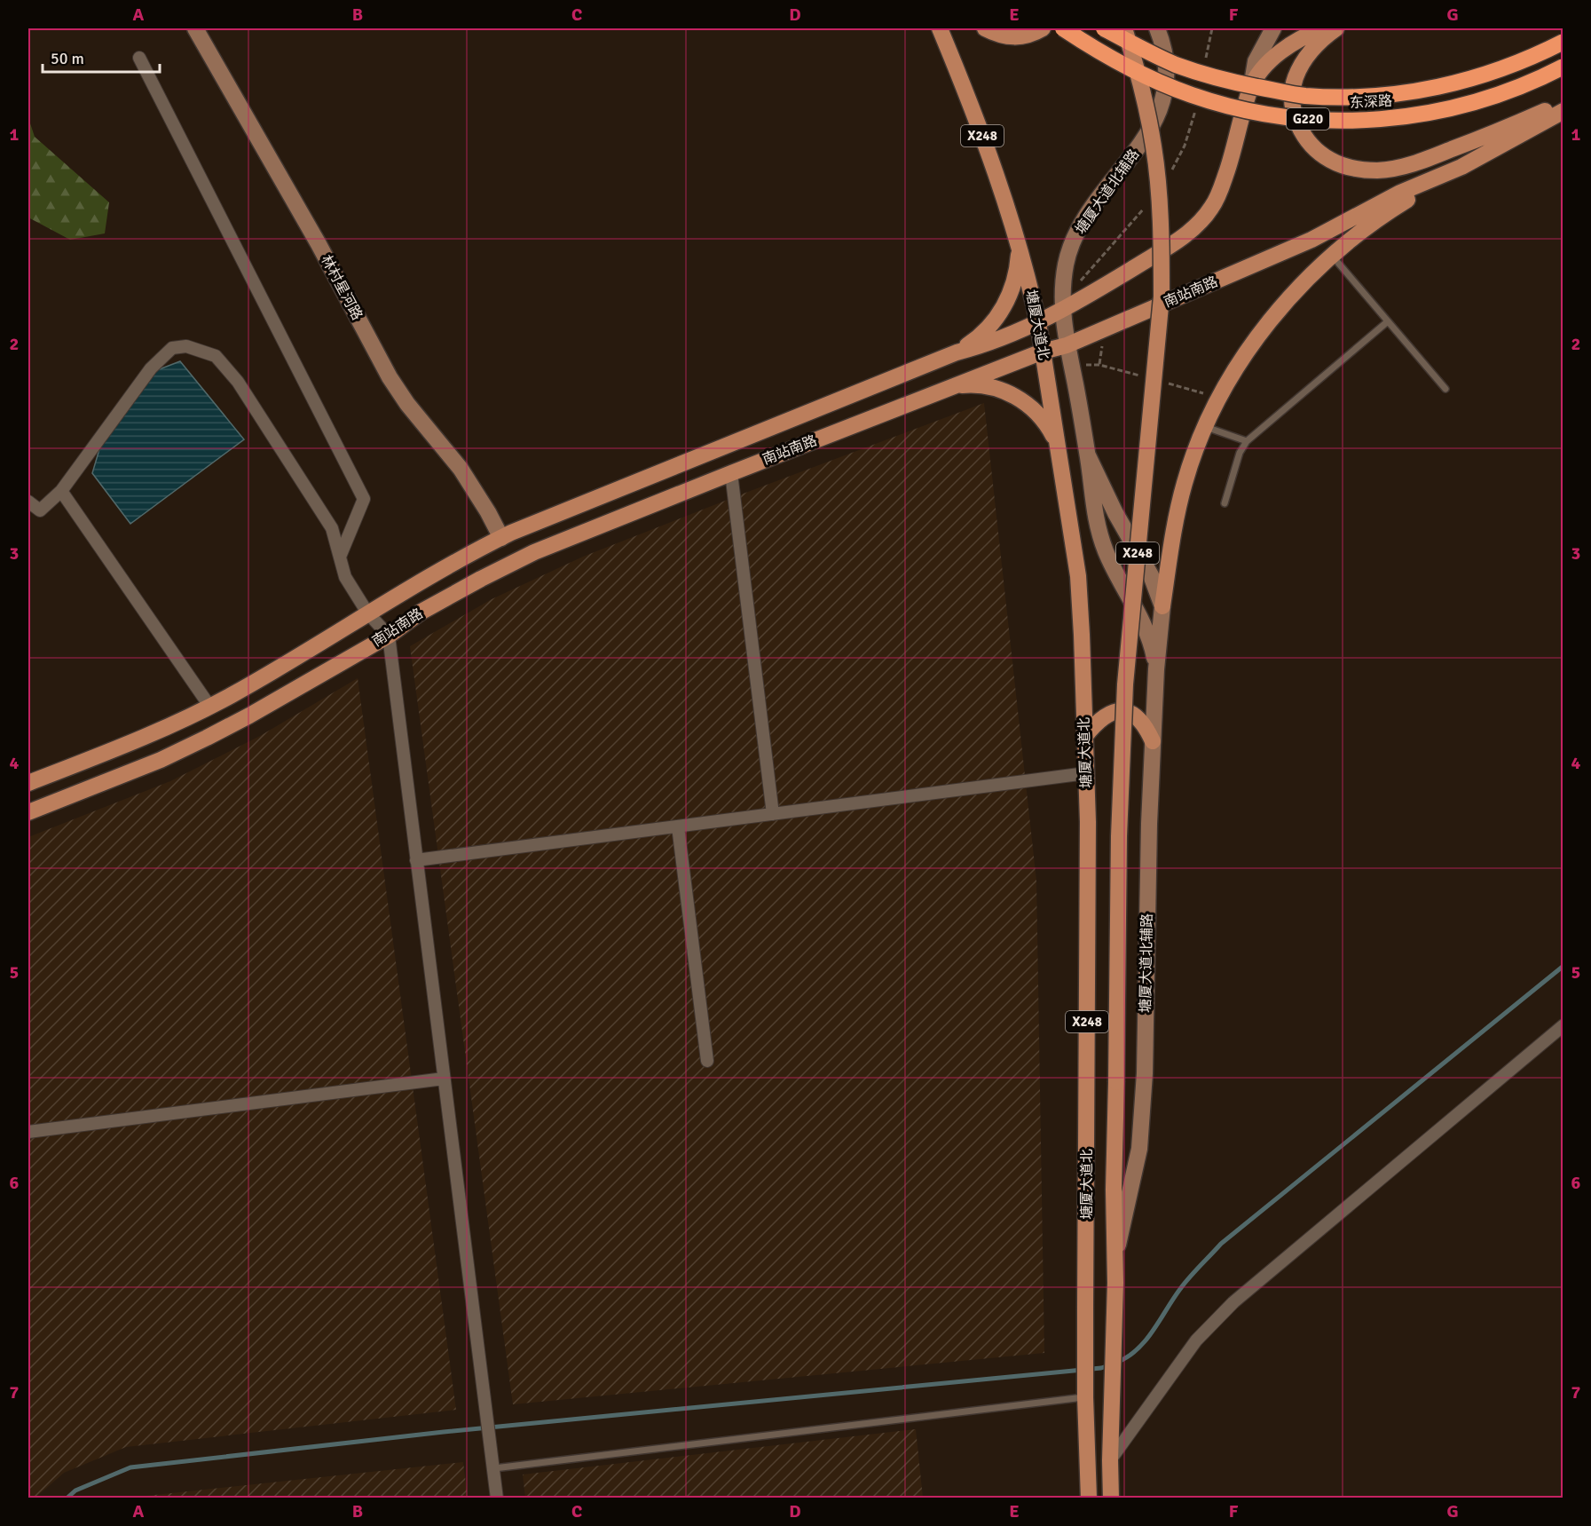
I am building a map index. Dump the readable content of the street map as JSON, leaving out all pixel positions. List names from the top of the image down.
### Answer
{
  "streets": {
    "highway": ["东深路", "G220"],
    "main road": [
      "X248",
      "塘厦大道北辅路",
      "林村星河路",
      "南站南路",
      "塘厦大道北"
    ]
  },
  "crossings": [
    ["塘厦大道北辅路", "南站南路"],
    ["塘厦大道北辅路", "塘厦大道北"],
    ["林村星河路", "南站南路"],
    ["南站南路", "塘厦大道北"]
  ],
  "scale_bar": "50 m",
  "grid": {
    "columns": [
      "A",
      "B",
      "C",
      "D",
      "E",
      "F",
      "G"
    ],
    "rows": [
      "1",
      "2",
      "3",
      "4",
      "5",
      "6",
      "7"
    ]
  }
}
